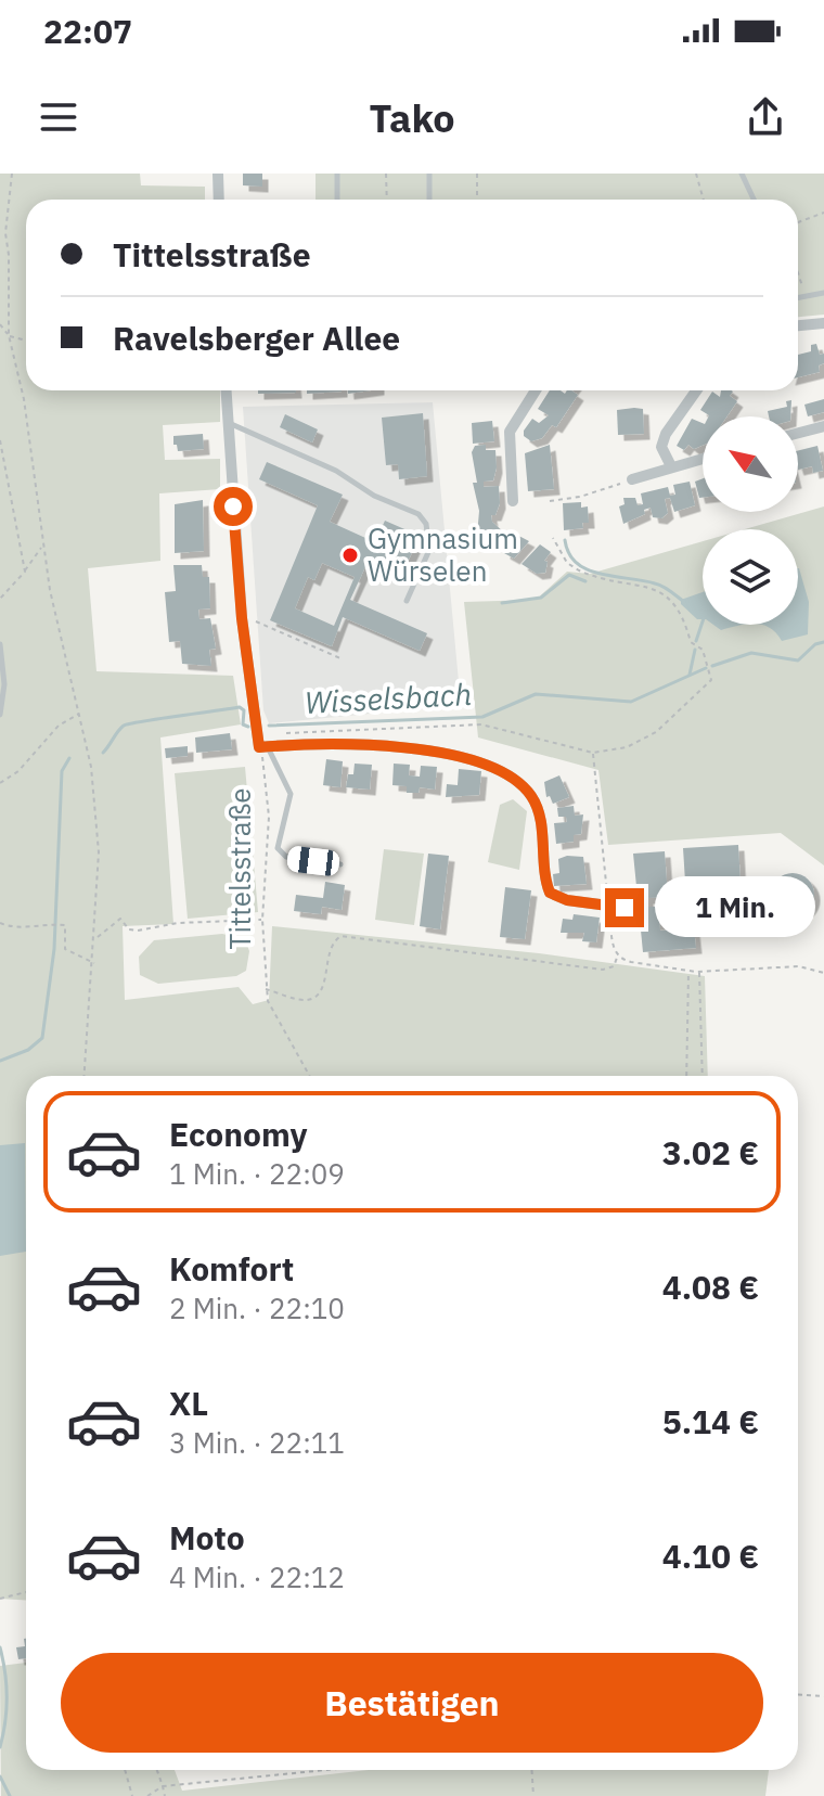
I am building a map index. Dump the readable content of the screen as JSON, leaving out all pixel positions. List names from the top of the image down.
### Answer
{
  "streets": {
    "street": ["Tittelsstraße"]
  },
  "water": ["Wisselsbach"],
  "places": ["Gymnasium Würselen"],
  "north": "top left",
  "page": {
    "status": "22:07",
    "header": "Tako",
    "banner": ["Tittelsstraße", "Ravelsberger Allee"],
    "bubble": "1 Min.",
    "list": [
      {
        "name": "Economy",
        "note": "1 Min. · 22:09",
        "value": "3.02 €"
      },
      {
        "name": "Komfort",
        "note": "2 Min. · 22:10",
        "value": "4.08 €"
      },
      {
        "name": "XL",
        "note": "3 Min. · 22:11",
        "value": "5.14 €"
      },
      {
        "name": "Moto",
        "note": "4 Min. · 22:12",
        "value": "4.10 €"
      }
    ],
    "buttons": "Bestätigen"
  }
}
